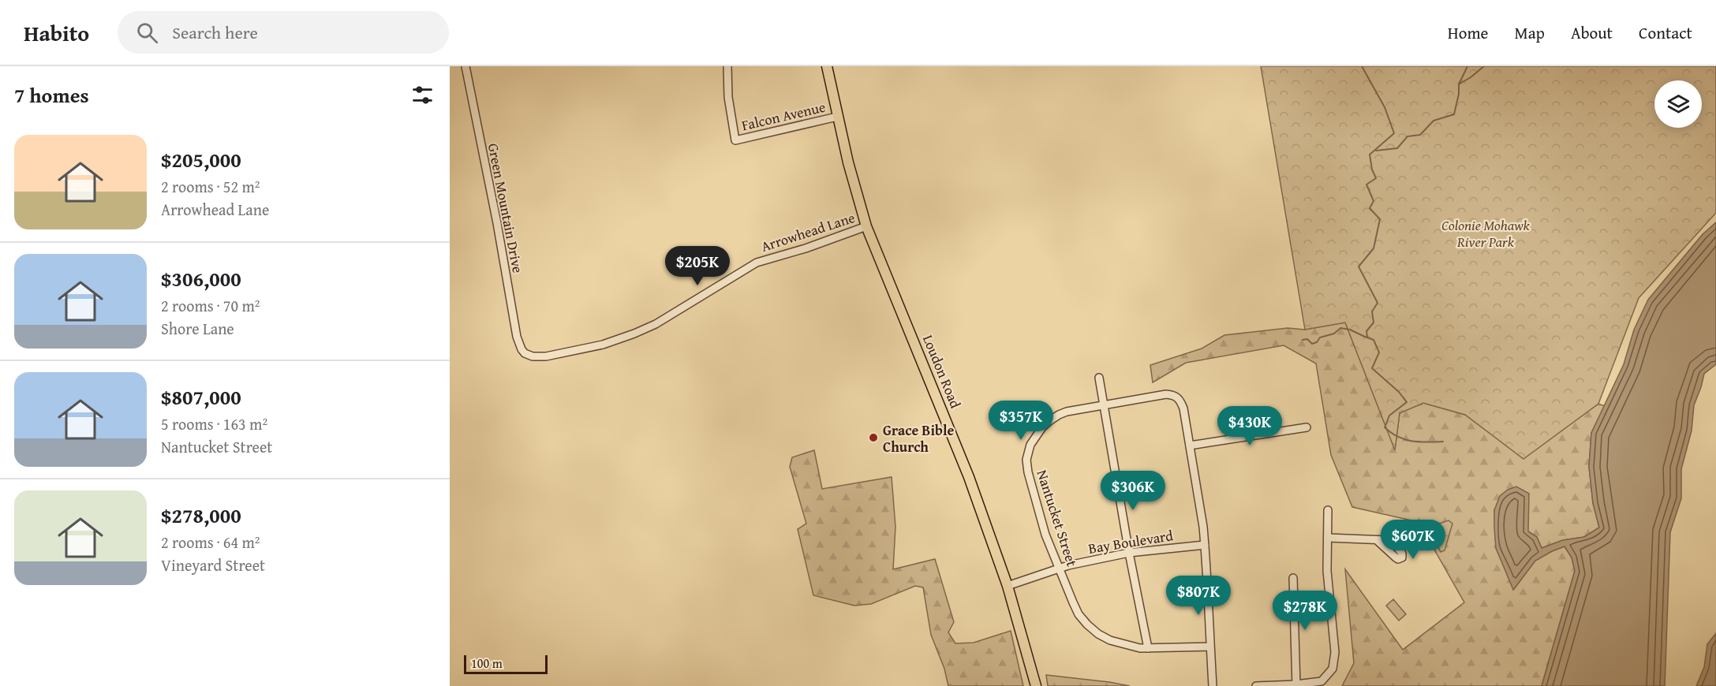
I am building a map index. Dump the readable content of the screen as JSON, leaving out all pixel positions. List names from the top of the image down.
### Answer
{
  "streets": {
    "main road": ["Loudon Road"],
    "street": [
      "Falcon Avenue",
      "Green Mountain Drive",
      "Arrowhead Lane",
      "Nantucket Street",
      "Bay Boulevard"
    ]
  },
  "crossings": [
    ["Falcon Avenue", "Loudon Road"],
    ["Green Mountain Drive", "Arrowhead Lane"],
    ["Arrowhead Lane", "Loudon Road"],
    ["Loudon Road", "Bay Boulevard"],
    ["Nantucket Street", "Bay Boulevard"]
  ],
  "parks": ["Colonie Mohawk River Park"],
  "places": ["Grace Bible Church"],
  "scale_bar": "100 m",
  "page": {
    "header": "Habito",
    "search": "Search here",
    "nav": [
      "Home",
      "Map",
      "About",
      "Contact"
    ],
    "heading": "7 homes",
    "list": [
      {
        "name": "$205,000",
        "note": "2 rooms · 52 m² · Arrowhead Lane"
      },
      {
        "name": "$306,000",
        "note": "2 rooms · 70 m² · Shore Lane"
      },
      {
        "name": "$807,000",
        "note": "5 rooms · 163 m² · Nantucket Street"
      },
      {
        "name": "$278,000",
        "note": "2 rooms · 64 m² · Vineyard Street"
      }
    ],
    "price": [
      "$205K",
      "$357K",
      "$430K",
      "$306K",
      "$607K",
      "$807K",
      "$278K"
    ],
    "scale": "100 m"
  }
}
